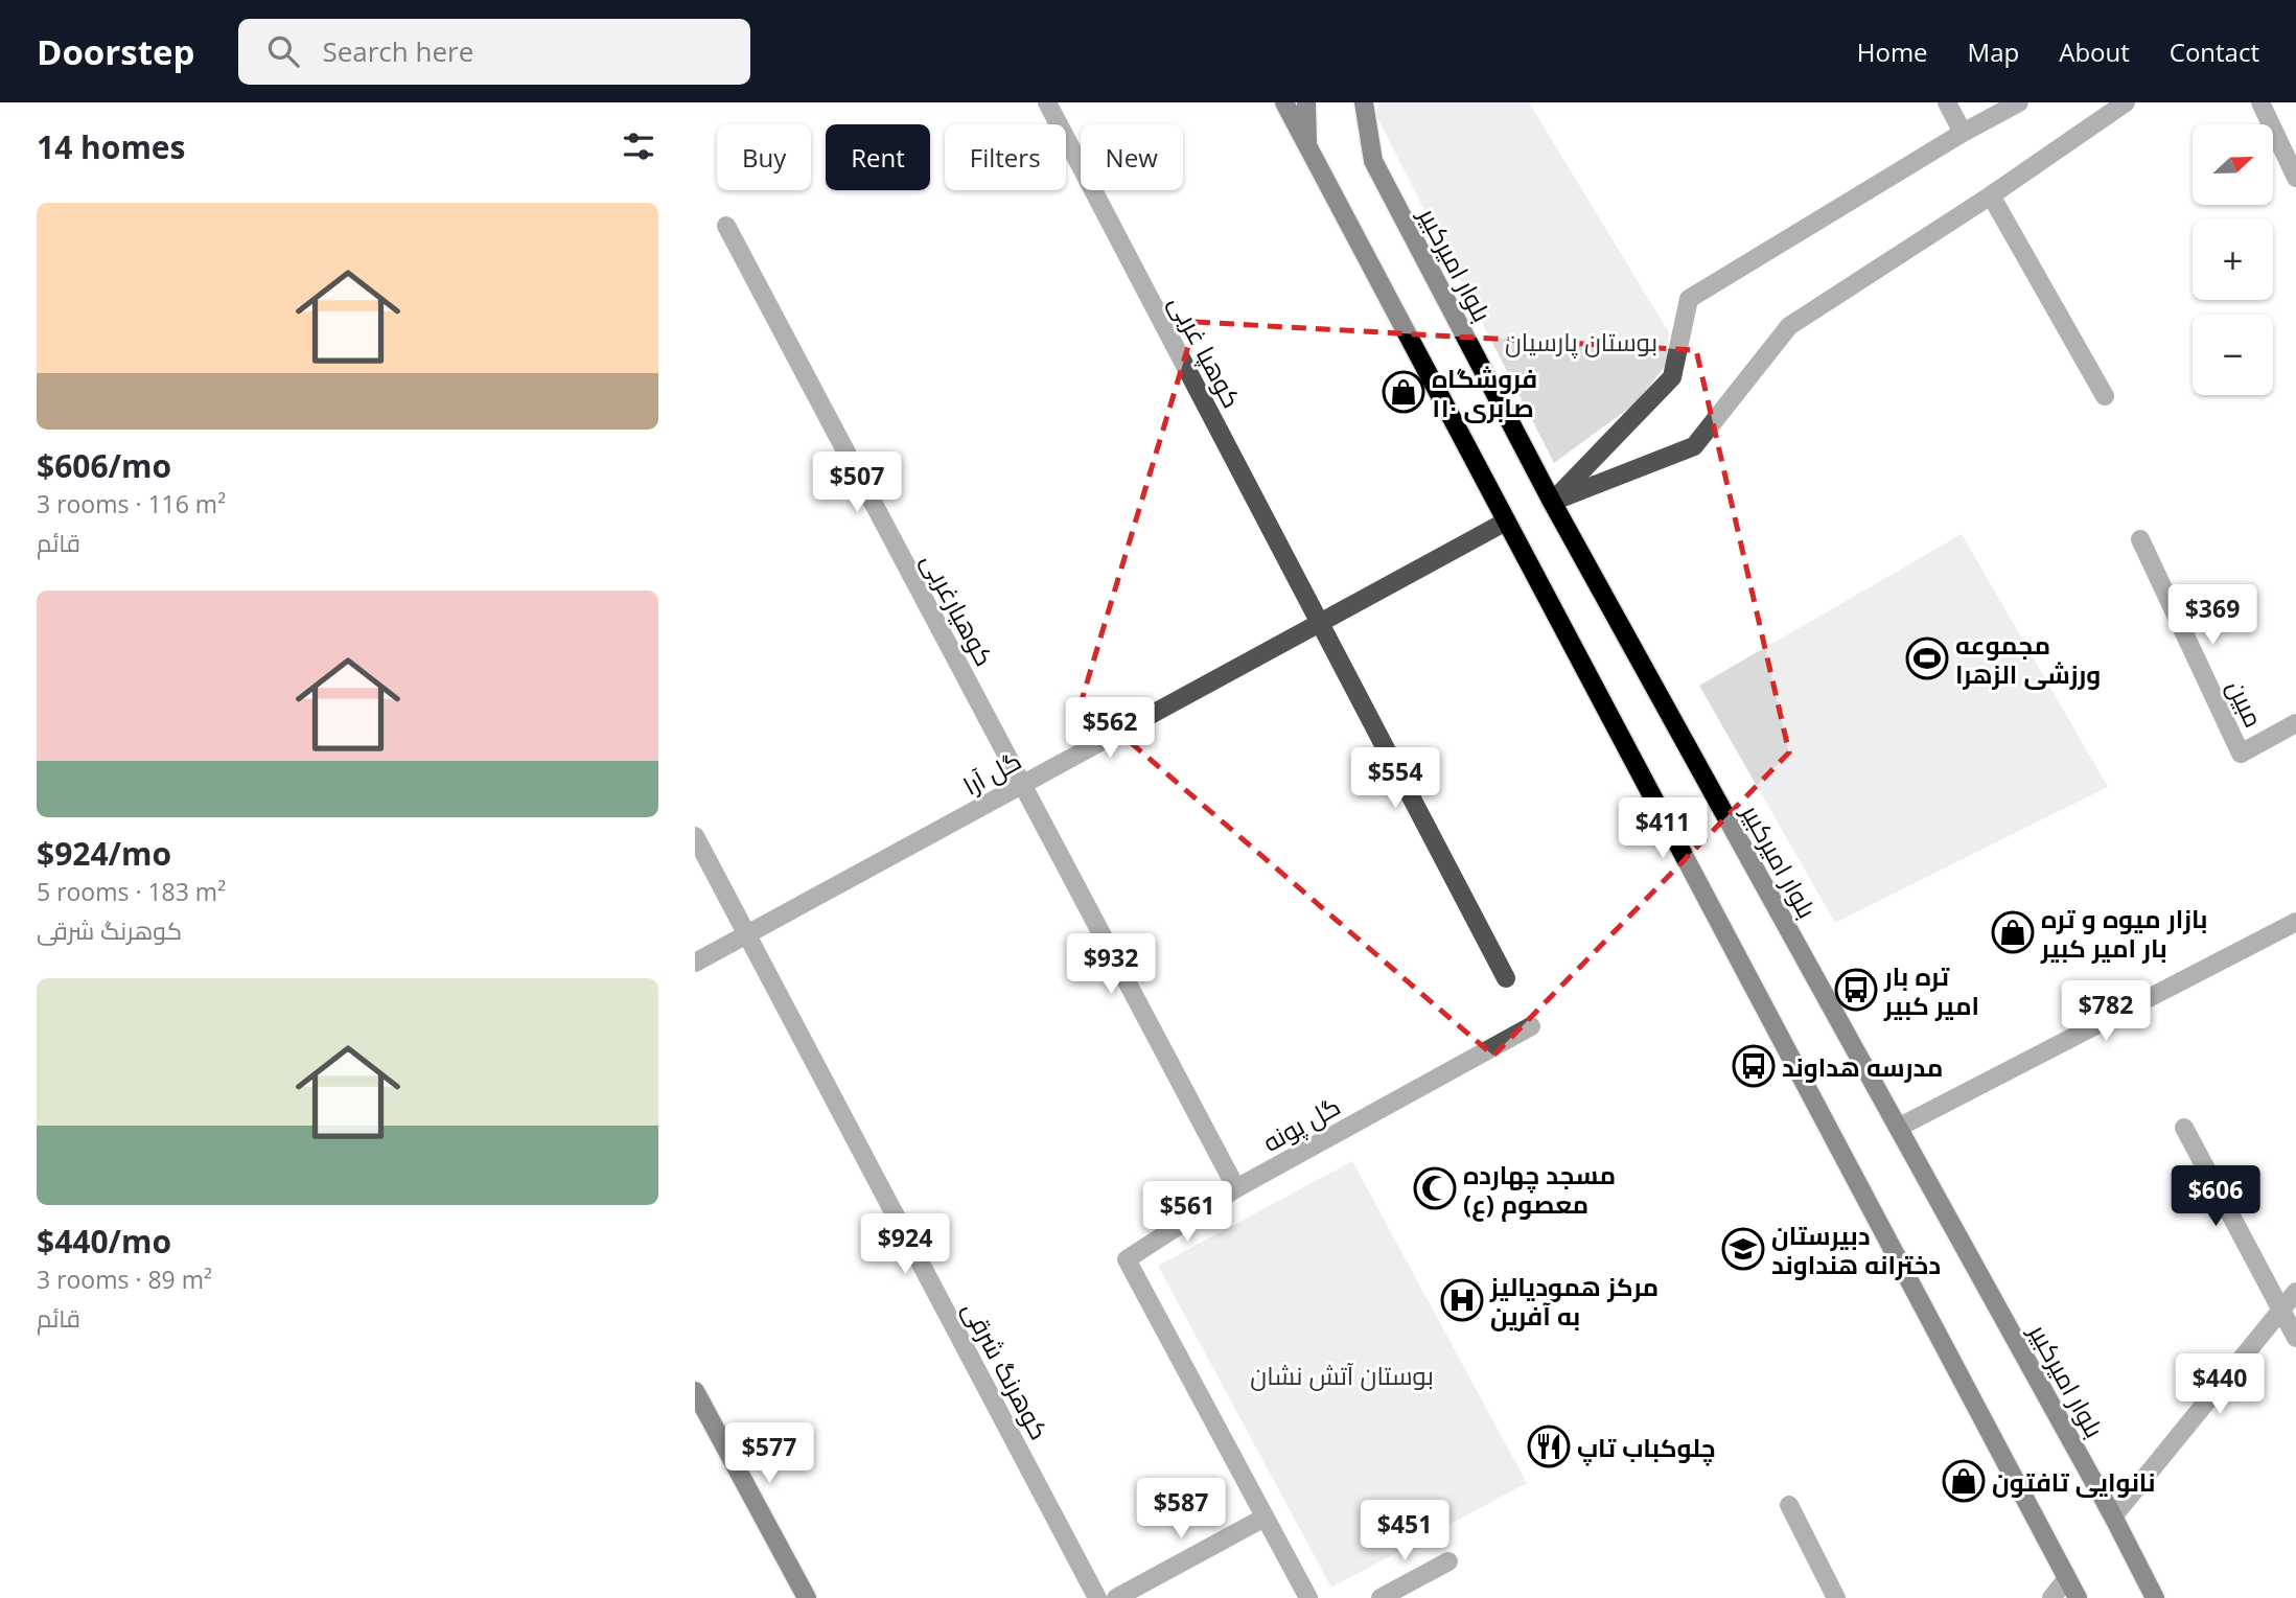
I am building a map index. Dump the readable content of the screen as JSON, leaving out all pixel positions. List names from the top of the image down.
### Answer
{
  "streets": {
    "main road": ["بلوار امیرکبیر"],
    "street": [
      "کوهپا غربی",
      "کوهیارغربی",
      "مبین",
      "گل آرا",
      "گل پونه",
      "کوهرنگ شرقی"
    ]
  },
  "crossings": [
    ["کوهپا غربی", "گل آرا"],
    ["کوهیارغربی", "گل آرا"],
    ["کوهیارغربی", "گل پونه"],
    ["گل آرا", "کوهرنگ شرقی"]
  ],
  "parks": ["بوستان پارسیان", "بوستان آتش نشان"],
  "places": {
    "shop": ["فروشگاه صابری ۱۱۰", "بازار میوه و تره بار امیر کبیر", "نانوایی تافتون"],
    "sports": ["مجموعه ورزشی الزهرا"],
    "bus stop": ["تره بار امیر کبیر", "مدرسه هداوند"],
    "mosque": ["مسجد چهارده معصوم (ع)"],
    "school or university": ["دبیرستان دخترانه هنداوند"],
    "hospital": ["مرکز همودیالیز به آفرین"],
    "restaurant": ["چلوکباب تاپ"]
  },
  "north": "right",
  "page": {
    "header": "Doorstep",
    "search": "Search here",
    "nav": [
      "Home",
      "Map",
      "About",
      "Contact"
    ],
    "heading": "14 homes",
    "map_buttons": ["+", "−"],
    "chip": [
      "Buy",
      "Rent",
      "Filters",
      "New"
    ],
    "list": [
      {
        "name": "$606/mo",
        "note": "3 rooms · 116 m² · قائم"
      },
      {
        "name": "$924/mo",
        "note": "5 rooms · 183 m² · کوهرنگ شرقی"
      },
      {
        "name": "$440/mo",
        "note": "3 rooms · 89 m² · قائم"
      }
    ],
    "price": [
      "$507",
      "$369",
      "$562",
      "$554",
      "$411",
      "$932",
      "$782",
      "$606",
      "$561",
      "$924",
      "$440",
      "$577",
      "$587",
      "$451"
    ]
  }
}
